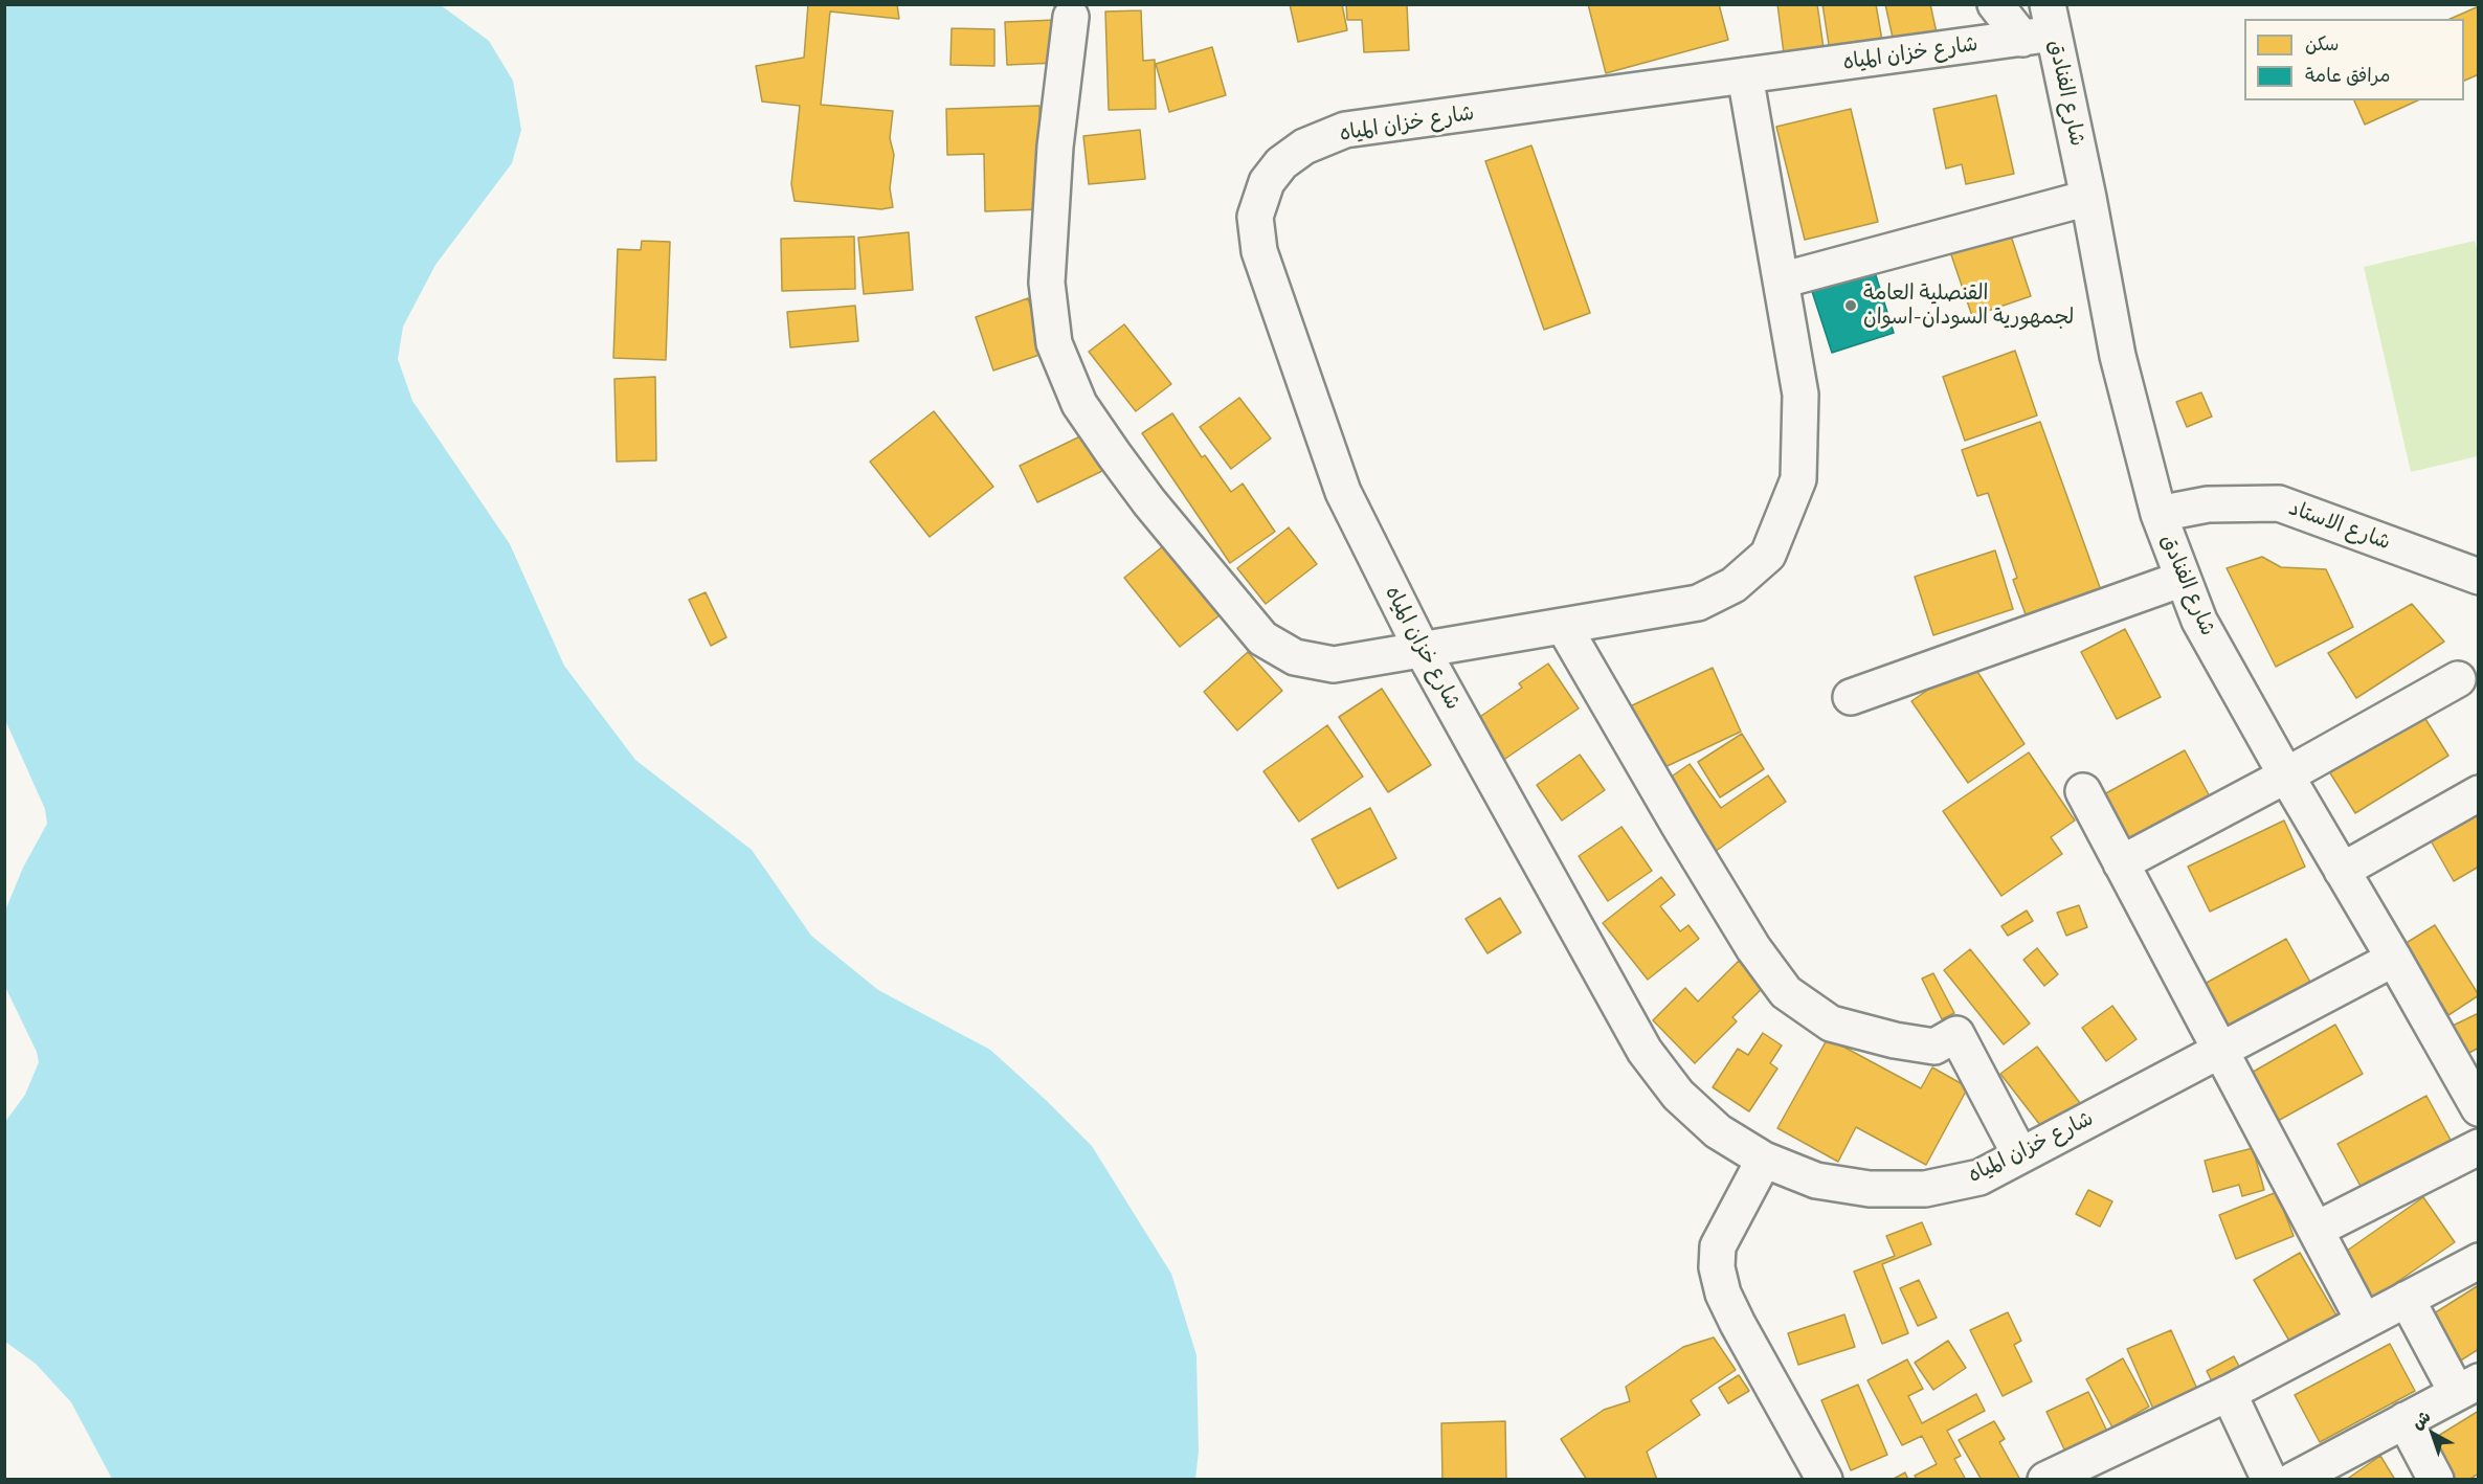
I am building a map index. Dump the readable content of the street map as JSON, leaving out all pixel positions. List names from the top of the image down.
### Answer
{
  "streets": {
    "street": ["شارع خزان المياه", "شارع الفنادق", "شارع الاستاد"]
  },
  "crossings": [
    ["شارع خزان المياه", "شارع الفنادق"],
    ["شارع الفنادق", "شارع الاستاد"]
  ],
  "places": ["القنصلية العامة لجمهورية السودان-اسوان"],
  "legend": ["سكن", "مرافق عامة"],
  "north": "top left"
}
